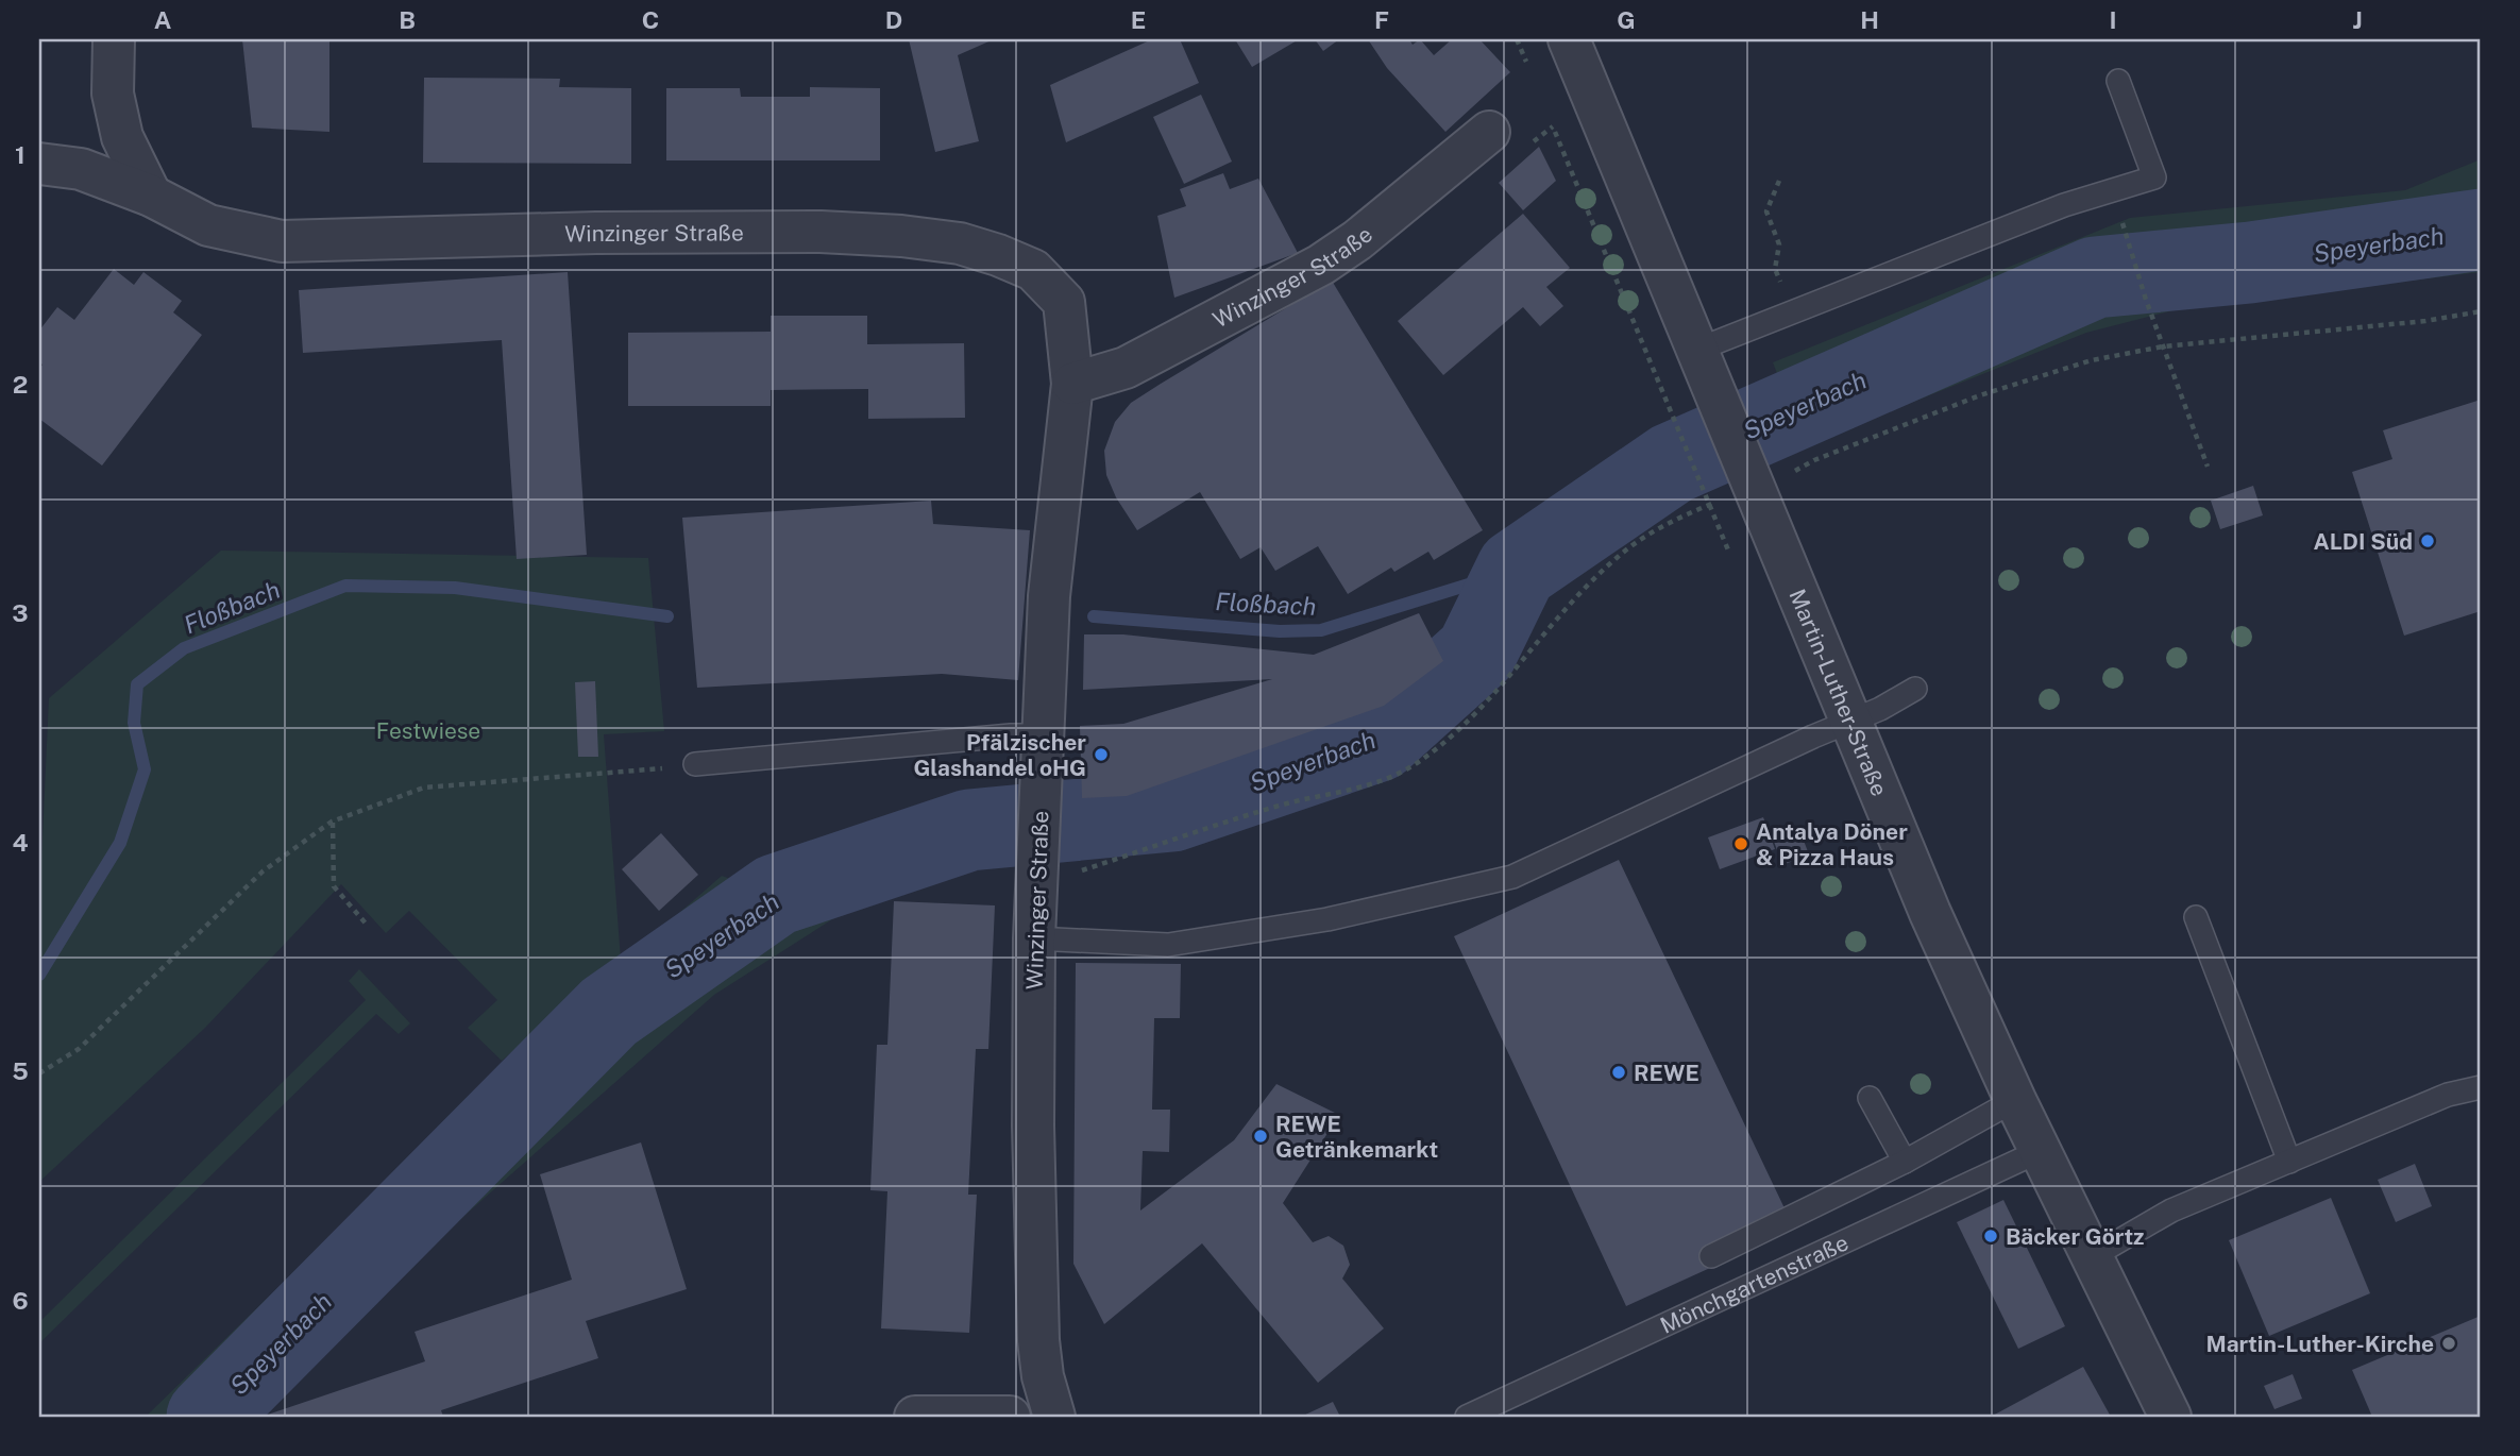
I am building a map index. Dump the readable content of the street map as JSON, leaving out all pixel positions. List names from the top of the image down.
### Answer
{
  "streets": {
    "street": ["Winzinger Straße", "Martin-Luther-Straße"],
    "lane": ["Mönchgartenstraße"]
  },
  "crossings": [
    ["Martin-Luther-Straße", "Mönchgartenstraße"]
  ],
  "water": ["Speyerbach", "Floßbach"],
  "parks": ["Festwiese"],
  "places": [
    "ALDI Süd",
    "Pfälzischer Glashandel oHG",
    "Antalya Döner & Pizza Haus",
    "REWE",
    "REWE Getränkemarkt",
    "Bäcker Görtz",
    "Martin-Luther-Kirche"
  ],
  "grid": {
    "columns": [
      "A",
      "B",
      "C",
      "D",
      "E",
      "F",
      "G",
      "H",
      "I",
      "J"
    ],
    "rows": [
      "1",
      "2",
      "3",
      "4",
      "5",
      "6"
    ]
  }
}
